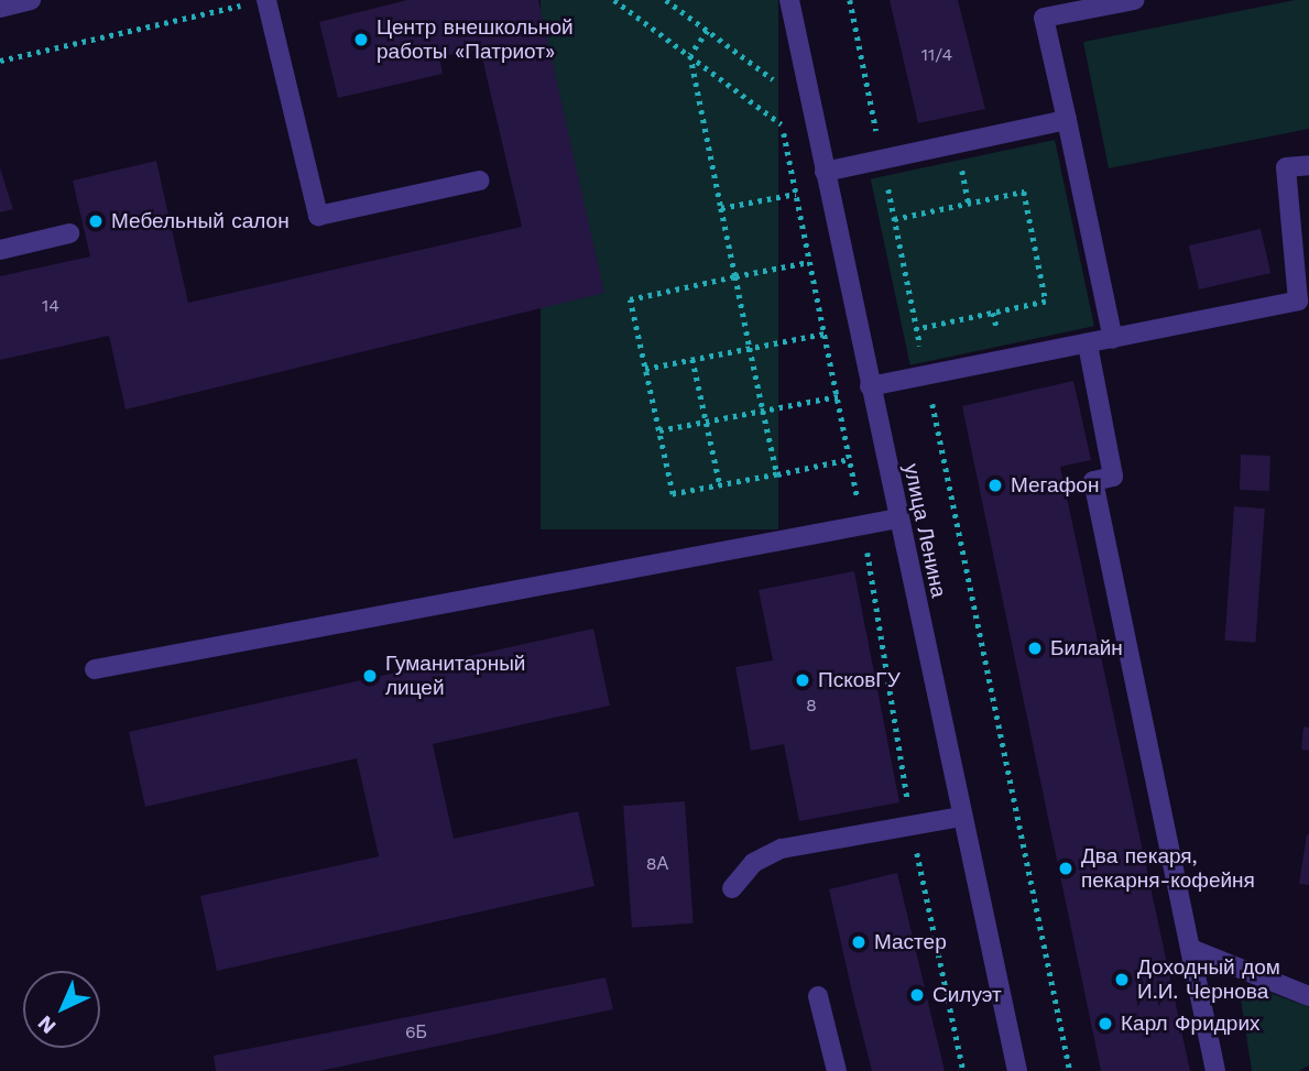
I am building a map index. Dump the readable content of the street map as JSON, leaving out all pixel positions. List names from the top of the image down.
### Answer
{
  "streets": {
    "street": ["улица Ленина"]
  },
  "places": [
    "Центр внешкольной работы «Патриот»",
    "Мебельный салон",
    "Мегафон",
    "Билайн",
    "Гуманитарный лицей",
    "ПсковГУ",
    "Два пекаря, пекарня-кофейня",
    "Мастер",
    "Доходный дом И.И. Чернова",
    "Силуэт",
    "Карл Фридрих"
  ],
  "house_numbers": [
    "11/4",
    "14",
    "8",
    "8А",
    "6Б"
  ],
  "north": "bottom left"
}
